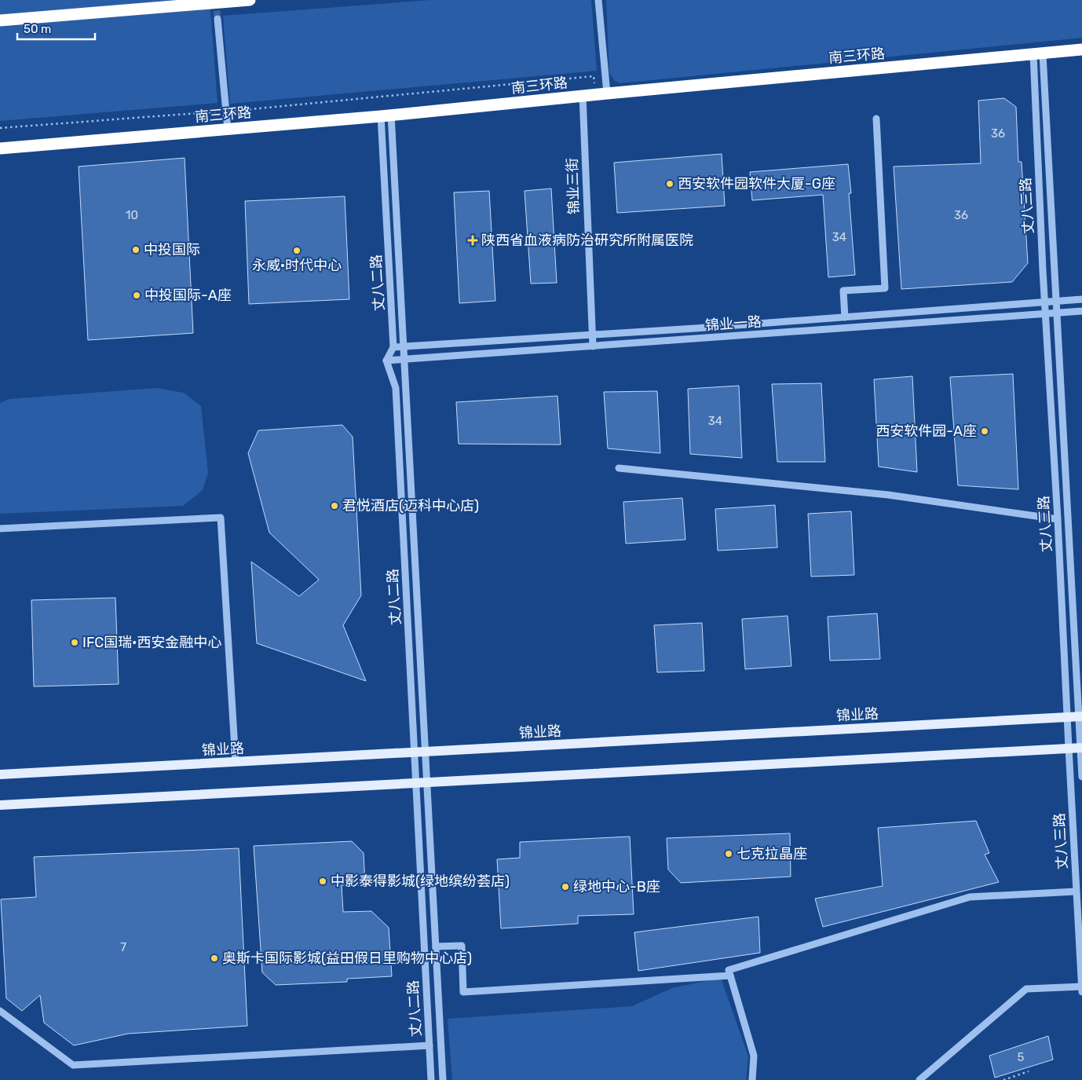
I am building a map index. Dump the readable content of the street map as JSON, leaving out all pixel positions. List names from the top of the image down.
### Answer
{
  "streets": {
    "highway": ["南三环路"],
    "main road": ["锦业路"],
    "street": [
      "锦业三街",
      "丈八三路",
      "丈八二路",
      "锦业一路"
    ]
  },
  "crossings": [
    ["南三环路", "锦业三街"],
    ["南三环路", "丈八三路"],
    ["南三环路", "丈八二路"],
    ["锦业三街", "锦业一路"],
    ["丈八三路", "锦业一路"],
    ["丈八三路", "锦业路"],
    ["丈八二路", "锦业一路"],
    ["丈八二路", "锦业路"]
  ],
  "places": {
    "other": [
      "西安软件园软件大厦-G座",
      "中投国际",
      "永威·时代中心",
      "中投国际-A座",
      "西安软件园-A座",
      "君悦酒店(迈科中心店)",
      "IFC国瑞·西安金融中心",
      "七克拉晶座",
      "中影泰得影城(绿地缤纷荟店)",
      "绿地中心-B座",
      "奥斯卡国际影城(益田假日里购物中心店)"
    ],
    "health": ["陕西省血液病防治研究所附属医院"]
  },
  "house_numbers": [
    "36",
    "10",
    "36",
    "34",
    "34",
    "7",
    "5"
  ],
  "scale_bar": "50 m"
}
